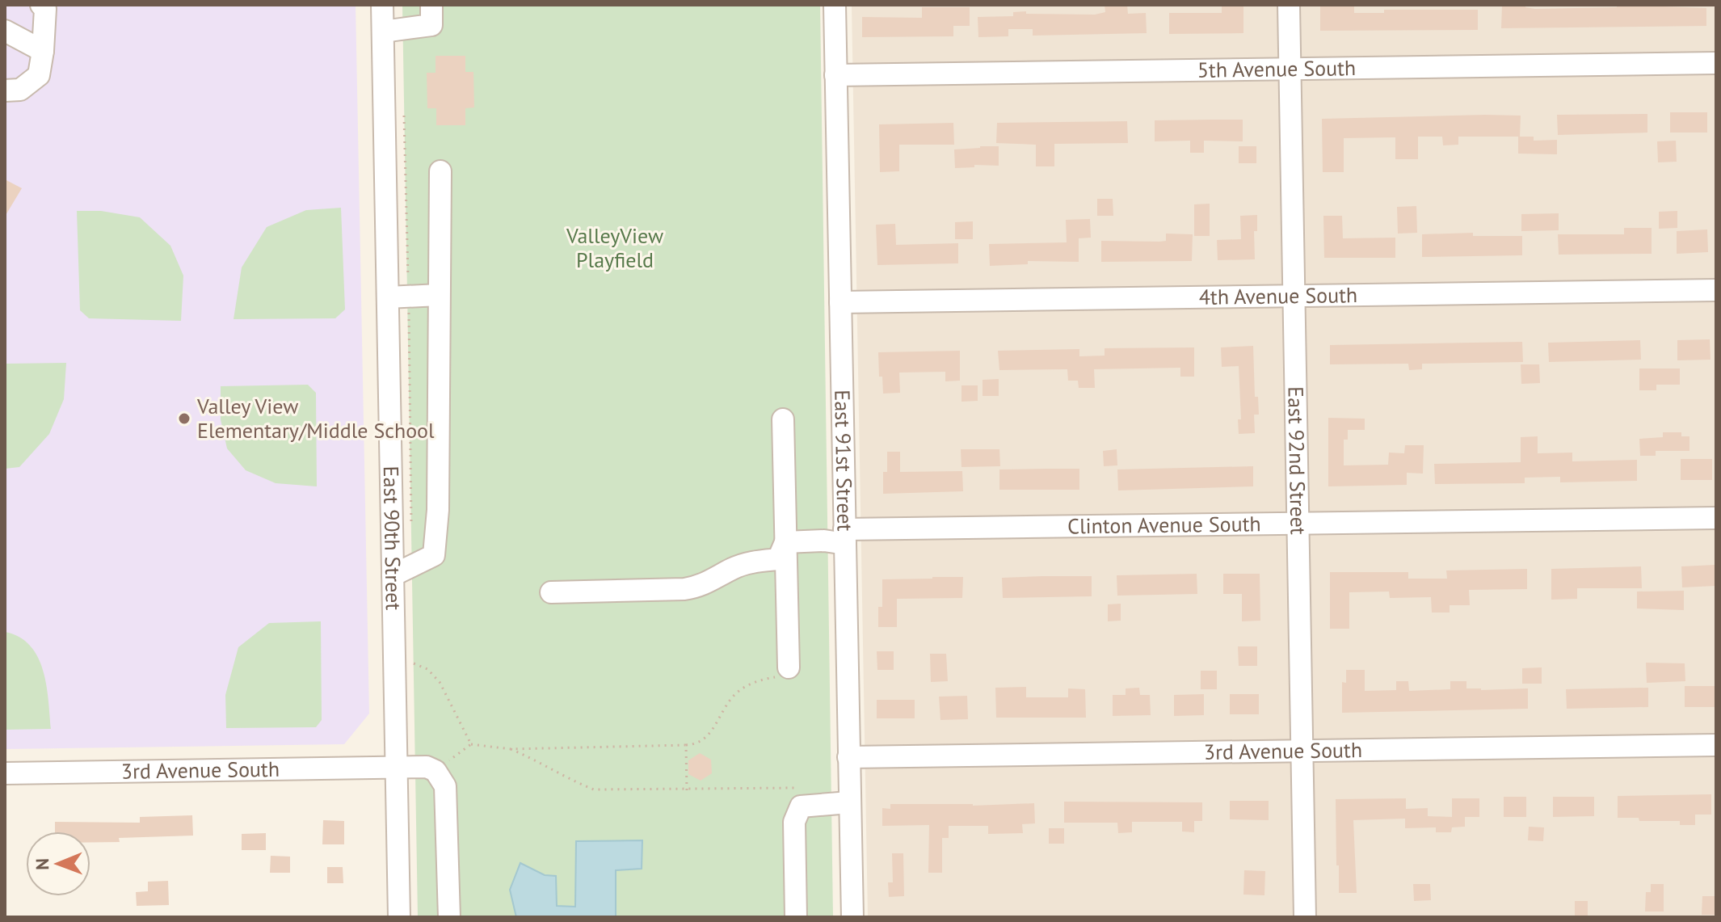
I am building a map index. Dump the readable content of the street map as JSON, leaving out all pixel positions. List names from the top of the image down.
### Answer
{
  "streets": {
    "street": [
      "5th Avenue South",
      "4th Avenue South",
      "East 91st Street",
      "East 92nd Street",
      "Clinton Avenue South",
      "East 90th Street",
      "3rd Avenue South"
    ]
  },
  "crossings": [
    ["5th Avenue South", "East 91st Street"],
    ["5th Avenue South", "East 92nd Street"],
    ["4th Avenue South", "East 91st Street"],
    ["4th Avenue South", "East 92nd Street"],
    ["East 91st Street", "Clinton Avenue South"],
    ["East 91st Street", "3rd Avenue South"],
    ["East 92nd Street", "Clinton Avenue South"],
    ["East 92nd Street", "3rd Avenue South"],
    ["East 90th Street", "3rd Avenue South"]
  ],
  "parks": ["ValleyView Playfield"],
  "places": ["Valley View Elementary/Middle School"],
  "north": "left"
}
